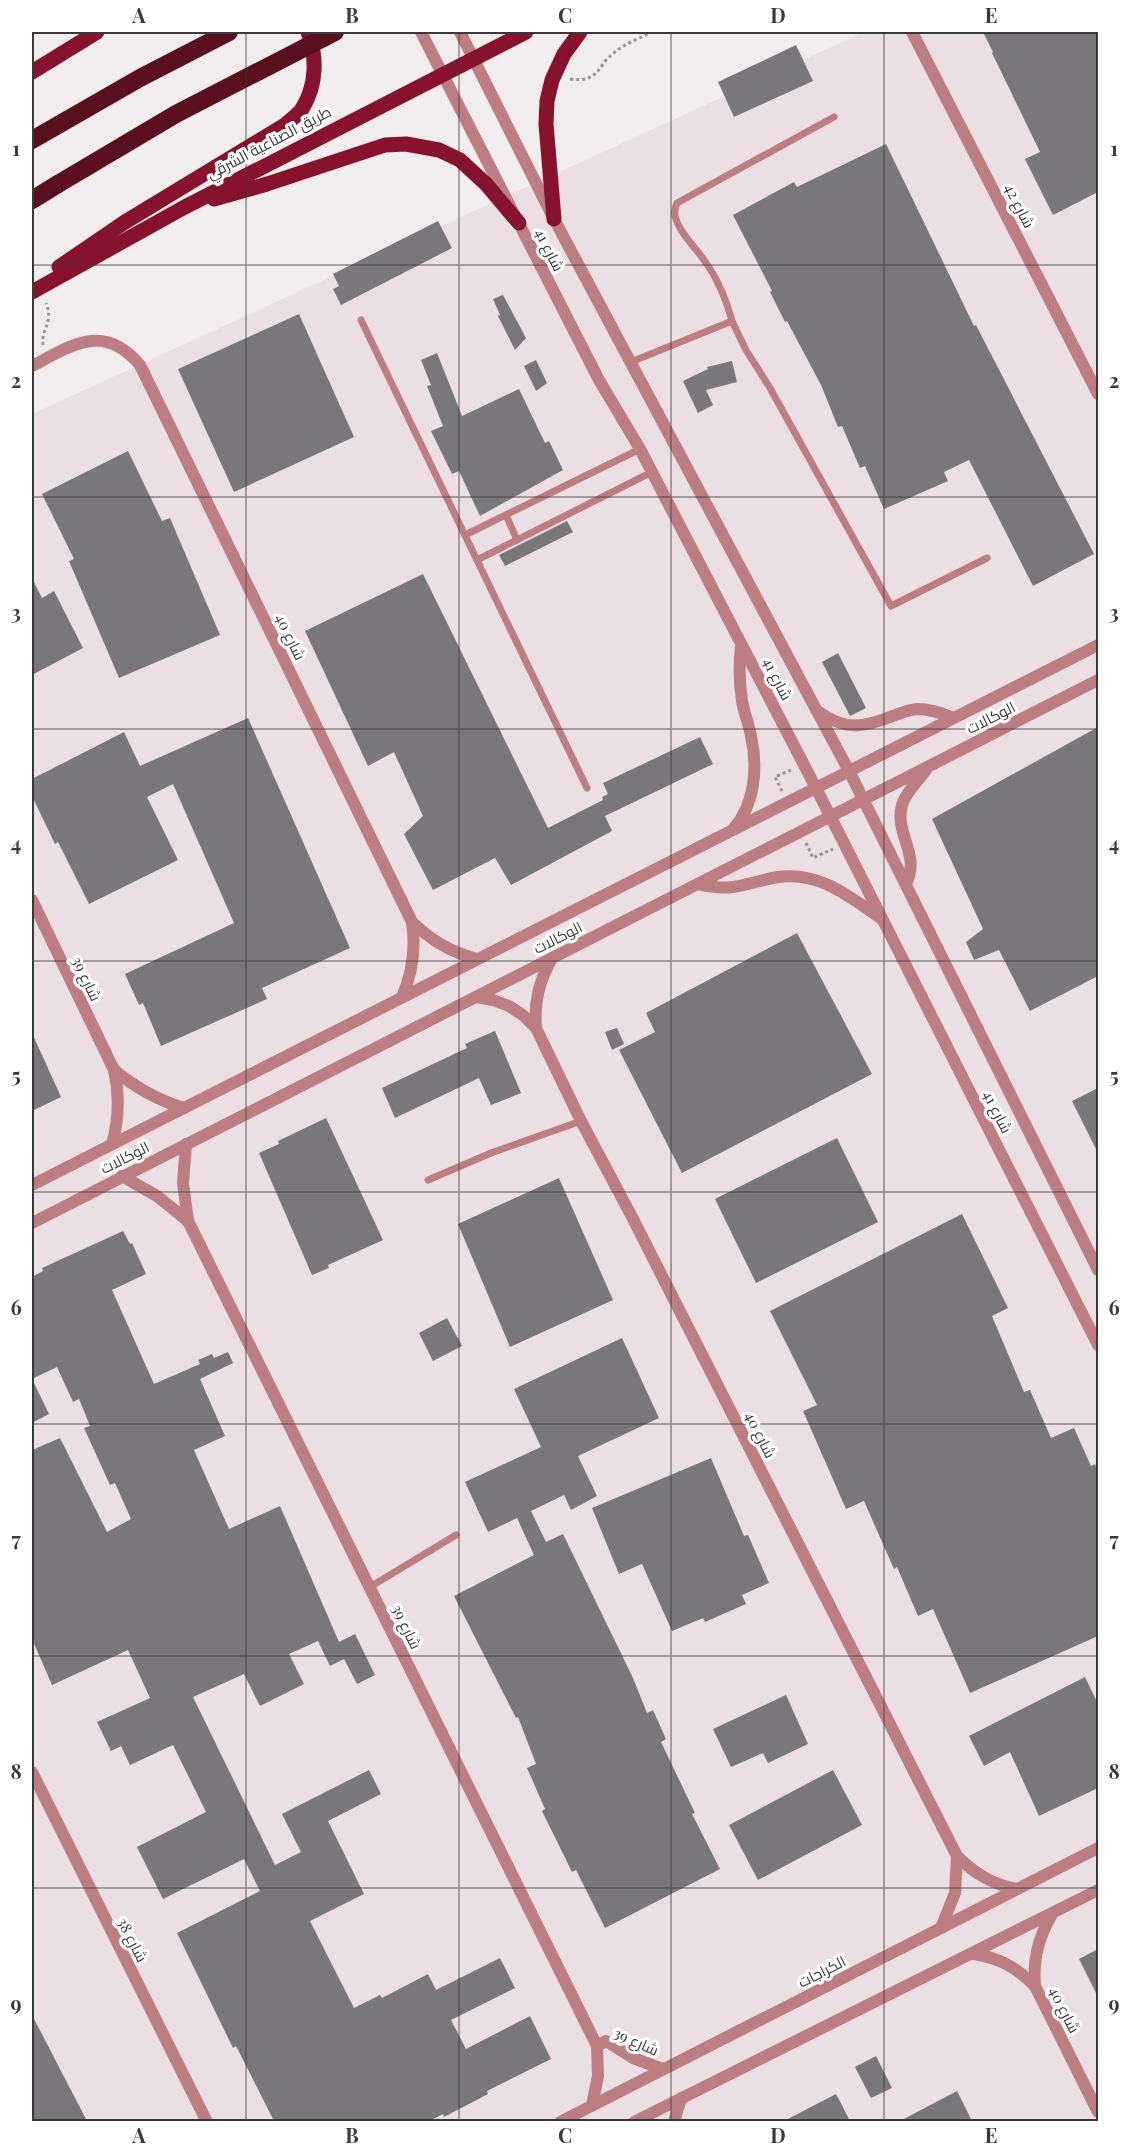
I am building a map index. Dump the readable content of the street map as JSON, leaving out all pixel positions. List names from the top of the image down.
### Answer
{
  "streets": {
    "main road": ["طريق الصناعية الشرقي"],
    "street": [
      "شارع 42",
      "شارع 41",
      "شارع 40",
      "الوكالات",
      "شارع 39",
      "شارع 38",
      "الكراجات"
    ]
  },
  "crossings": [
    ["طريق الصناعية الشرقي", "شارع 41"],
    ["شارع 41", "الوكالات"],
    ["شارع 40", "الوكالات"],
    ["شارع 40", "الكراجات"],
    ["الوكالات", "شارع 39"],
    ["شارع 39", "الكراجات"]
  ],
  "grid": {
    "columns": [
      "A",
      "B",
      "C",
      "D",
      "E"
    ],
    "rows": [
      "1",
      "2",
      "3",
      "4",
      "5",
      "6",
      "7",
      "8",
      "9"
    ]
  }
}
